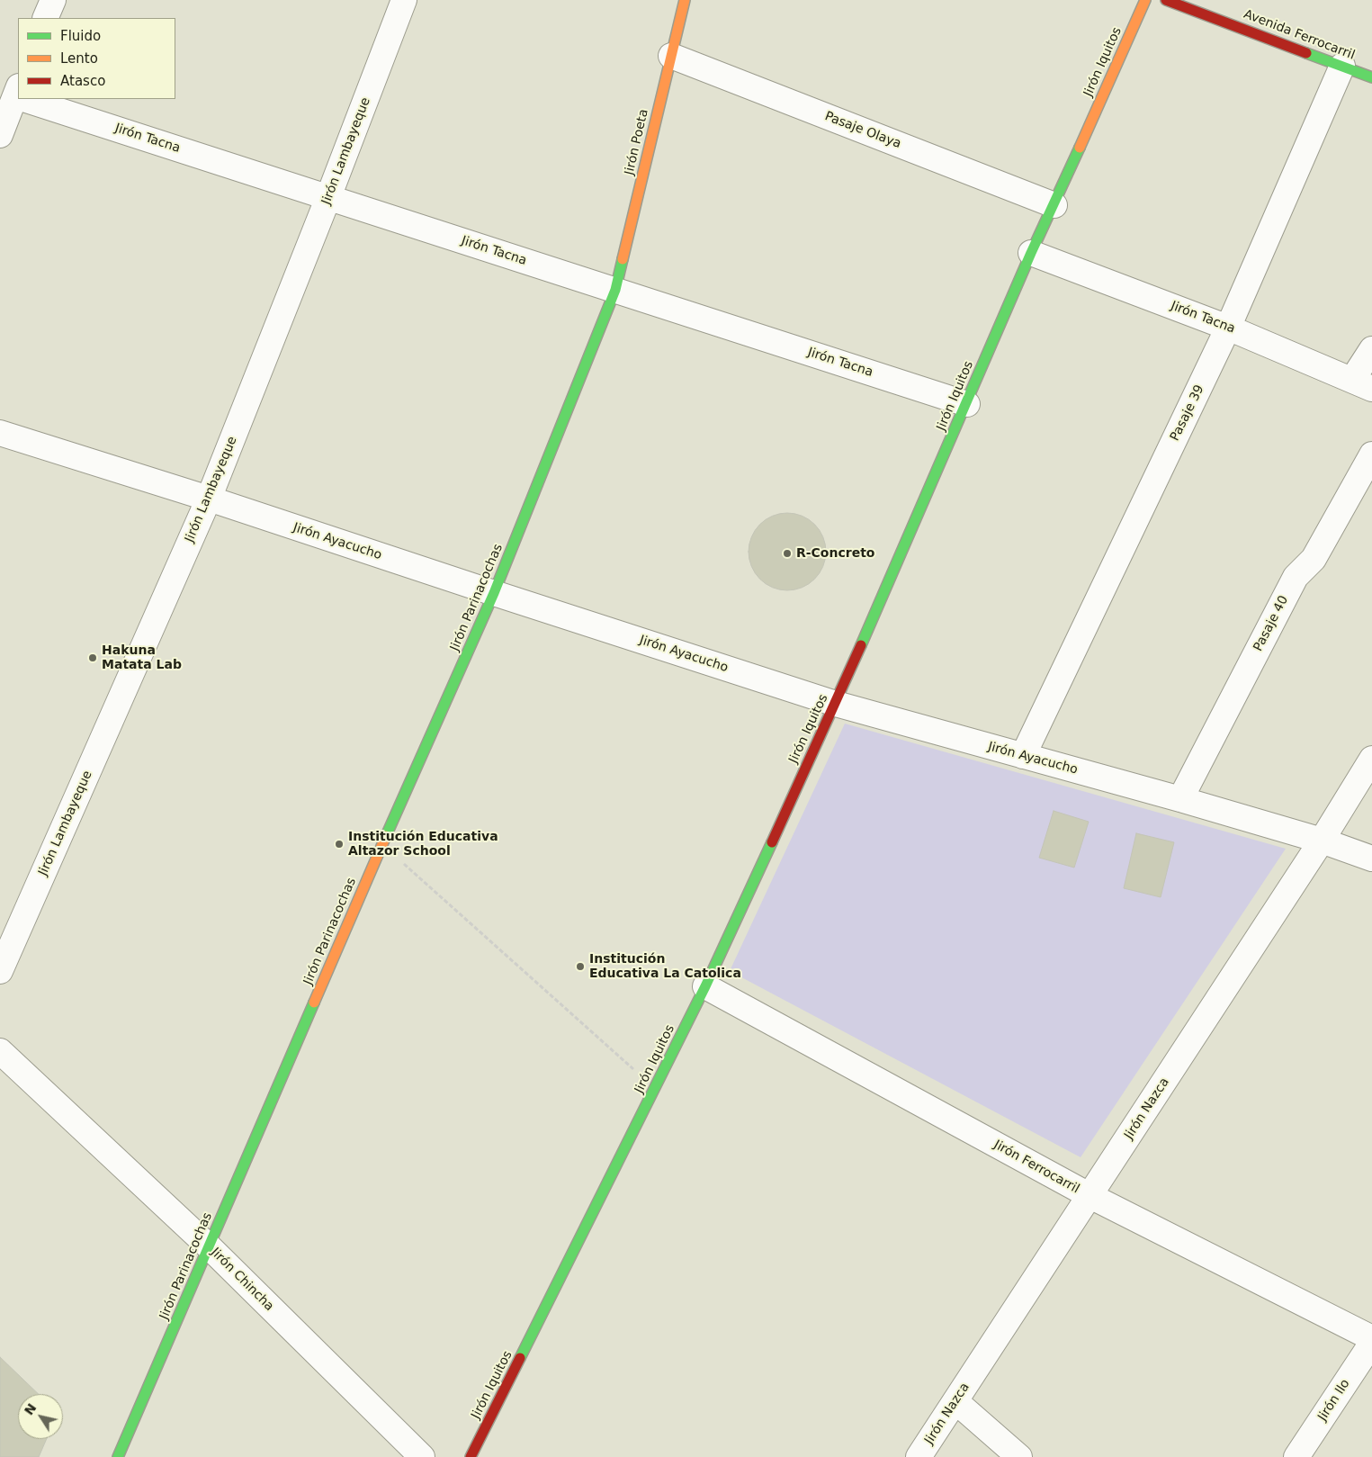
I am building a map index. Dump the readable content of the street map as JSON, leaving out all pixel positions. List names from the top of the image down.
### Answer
{
  "streets": {
    "street": [
      "Avenida Ferrocarril",
      "Jirón Iquitos",
      "Pasaje Olaya",
      "Jirón Tacna",
      "Jirón Poeta",
      "Jirón Lambayeque",
      "Pasaje 39",
      "Jirón Ayacucho",
      "Jirón Parinacochas",
      "Pasaje 40",
      "Jirón Nazca",
      "Jirón Ferrocarril",
      "Jirón Chincha",
      "Jirón Ilo"
    ]
  },
  "crossings": [
    ["Avenida Ferrocarril", "Pasaje 39"],
    ["Jirón Iquitos", "Pasaje Olaya"],
    ["Jirón Iquitos", "Jirón Tacna"],
    ["Jirón Iquitos", "Jirón Ayacucho"],
    ["Jirón Iquitos", "Jirón Ferrocarril"],
    ["Pasaje Olaya", "Jirón Poeta"],
    ["Jirón Tacna", "Jirón Poeta"],
    ["Jirón Tacna", "Jirón Lambayeque"],
    ["Jirón Tacna", "Pasaje 39"],
    ["Jirón Tacna", "Jirón Parinacochas"],
    ["Jirón Poeta", "Jirón Parinacochas"],
    ["Jirón Lambayeque", "Jirón Ayacucho"],
    ["Pasaje 39", "Jirón Ayacucho"],
    ["Jirón Ayacucho", "Jirón Parinacochas"],
    ["Jirón Ayacucho", "Pasaje 40"],
    ["Jirón Ayacucho", "Jirón Nazca"],
    ["Jirón Parinacochas", "Jirón Chincha"],
    ["Jirón Nazca", "Jirón Ferrocarril"]
  ],
  "places": [
    "R-Concreto",
    "Hakuna Matata Lab",
    "Institución Educativa Altazor School",
    "Institución Educativa La Catolica"
  ],
  "legend": ["Fluido", "Lento", "Atasco"],
  "north": "top left"
}
